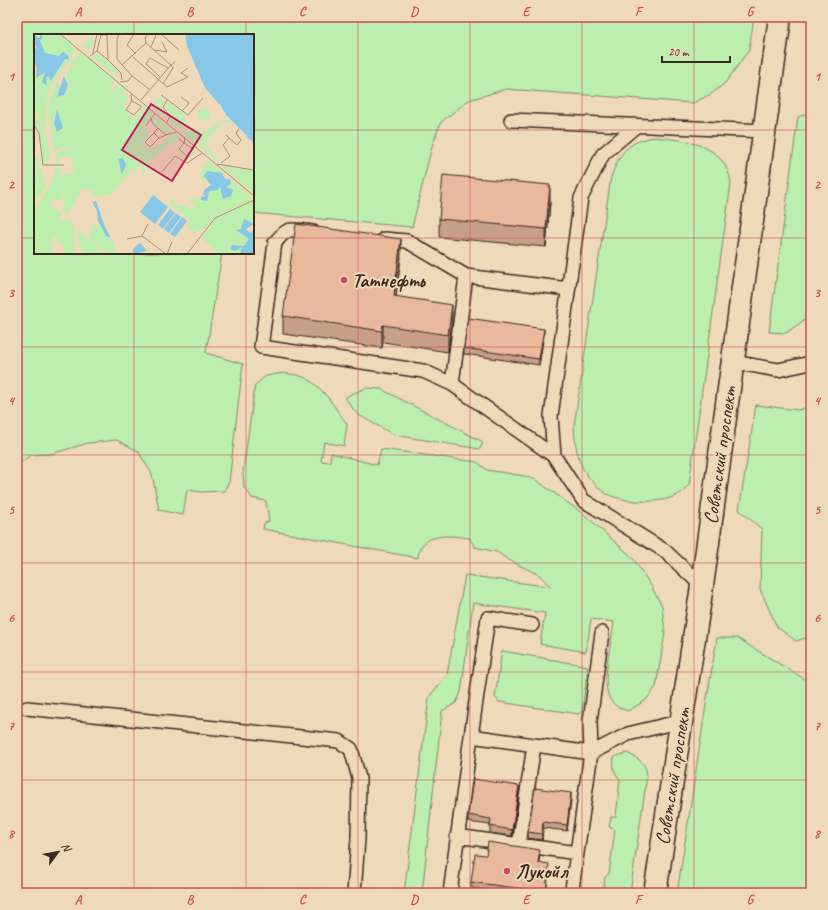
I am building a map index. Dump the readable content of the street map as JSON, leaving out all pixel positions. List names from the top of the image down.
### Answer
{
  "streets": {
    "main road": ["Советский проспект"]
  },
  "places": ["Татнефть", "Лукойл"],
  "scale_bar": "20 m",
  "north": "top right",
  "grid": {
    "columns": [
      "A",
      "B",
      "C",
      "D",
      "E",
      "F",
      "G"
    ],
    "rows": [
      "1",
      "2",
      "3",
      "4",
      "5",
      "6",
      "7",
      "8"
    ]
  }
}
